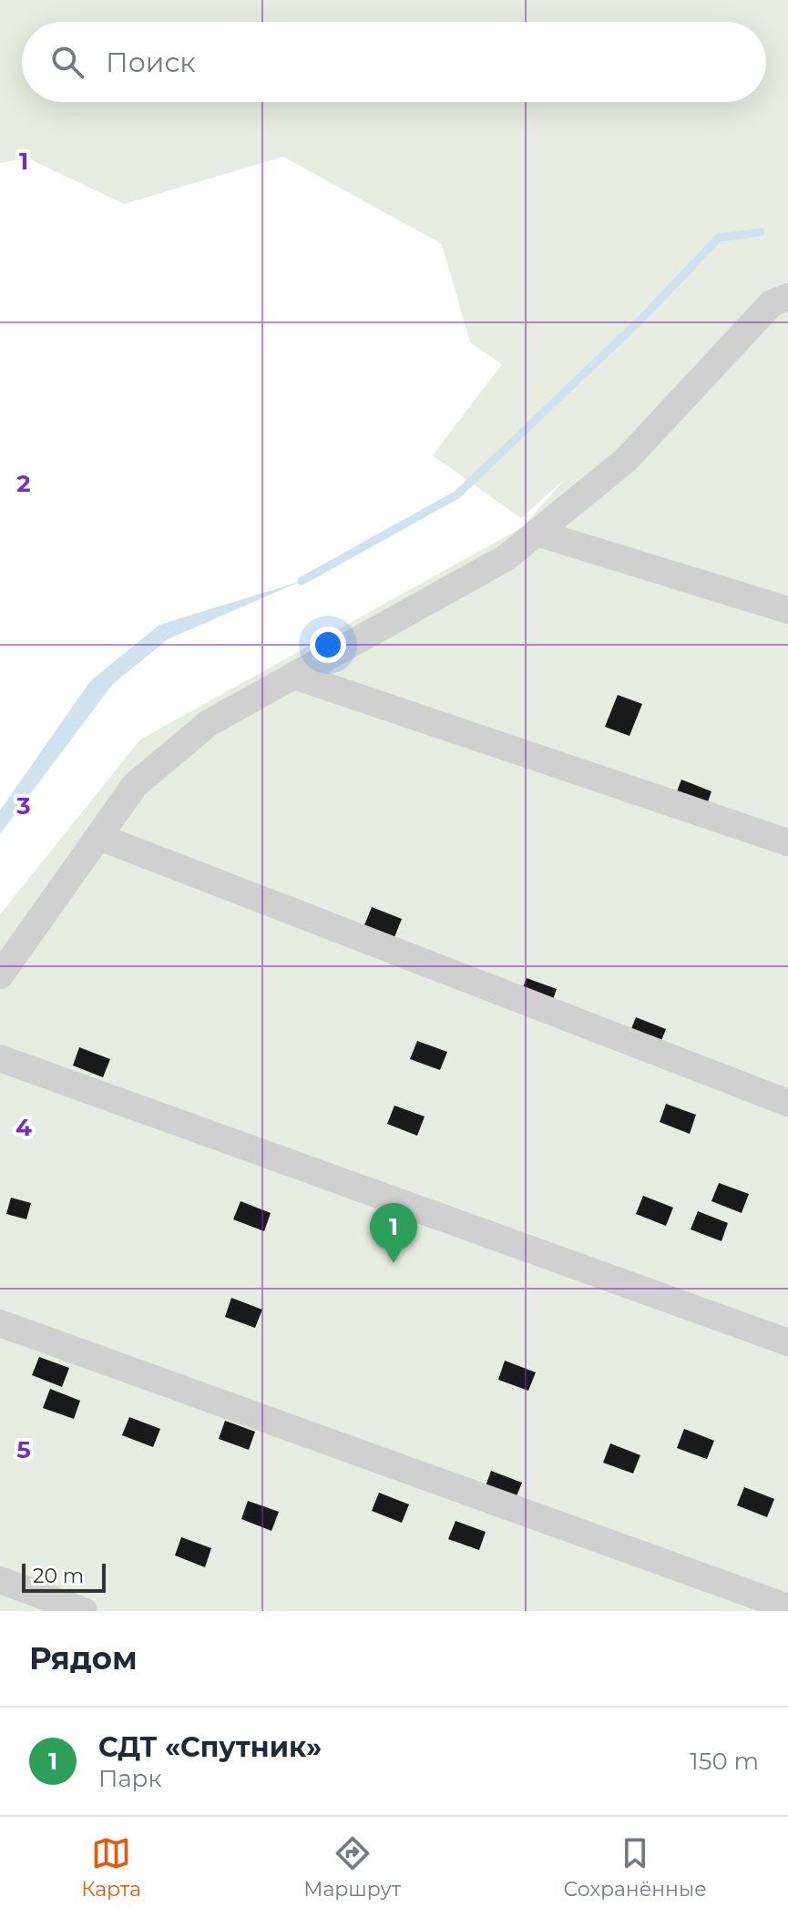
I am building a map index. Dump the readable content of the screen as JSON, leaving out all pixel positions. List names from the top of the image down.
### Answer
{
  "scale_bar": "20 m",
  "page": {
    "search": "Поиск",
    "pins": "1",
    "scale": "20 m",
    "heading": "Рядом",
    "list": [
      {
        "mark": "1",
        "name": "СДТ «Спутник»",
        "note": "Парк",
        "value": "150 m"
      }
    ],
    "nav": ["Карта", "Маршрут", "Сохранённые"]
  },
  "grid": {
    "rows": [
      "1",
      "2",
      "3",
      "4",
      "5"
    ]
  }
}
